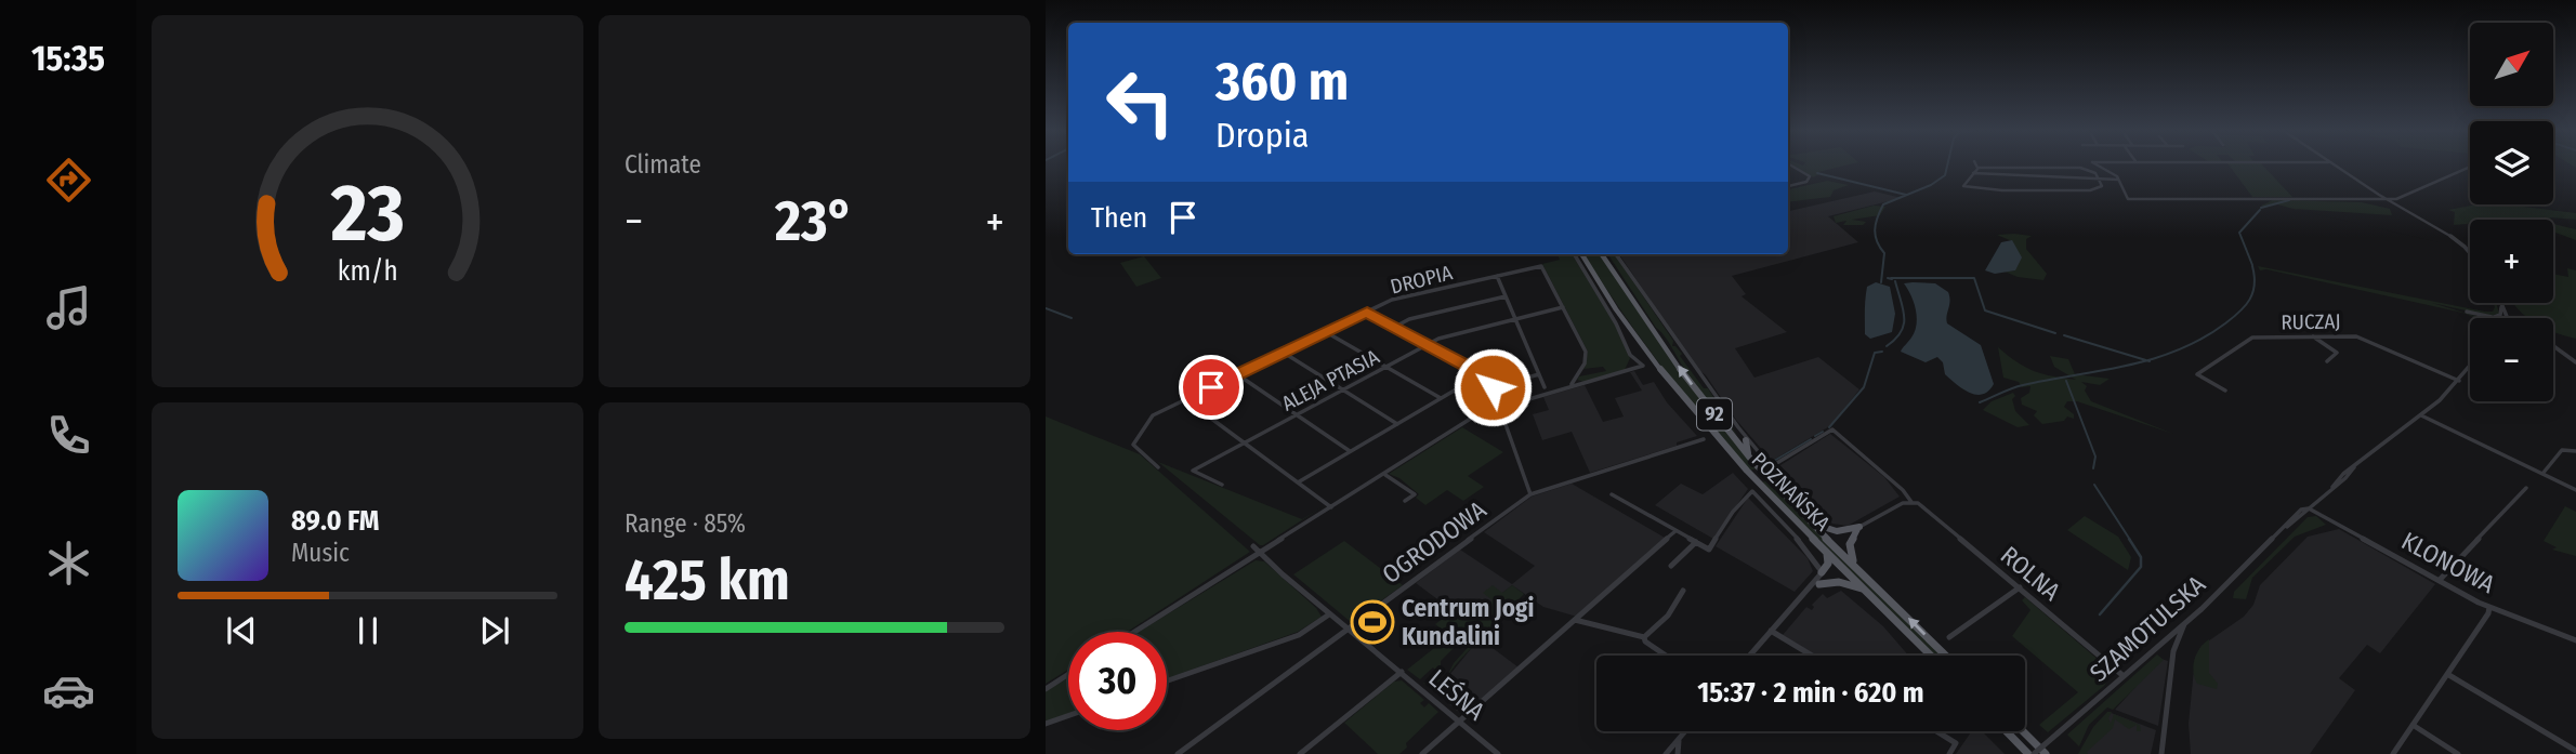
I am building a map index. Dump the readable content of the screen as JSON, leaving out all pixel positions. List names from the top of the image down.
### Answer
{
  "streets": {
    "main road": ["92", "POZNAŃSKA"],
    "street": [
      "DROPIA",
      "RUCZAJ",
      "ALEJA PTASIA",
      "OGRODOWA",
      "KLONOWA",
      "ROLNA",
      "SZAMOTULSKA",
      "LEŚNA"
    ]
  },
  "crossings": [
    ["DROPIA", "ALEJA PTASIA"],
    ["RUCZAJ", "SZAMOTULSKA"],
    ["POZNAŃSKA", "ROLNA"],
    ["OGRODOWA", "LEŚNA"],
    ["KLONOWA", "SZAMOTULSKA"],
    ["ROLNA", "SZAMOTULSKA"]
  ],
  "places": {
    "sports": ["Centrum Jogi Kundalini"]
  },
  "north": "top right",
  "page": {
    "tabs": "15:35",
    "tile": [
      "Climate",
      ["Range · 85%", "425 km"]
    ],
    "map_buttons": ["+", "−"],
    "turn": ["360 m", "Dropia"],
    "then": "Then",
    "heat": ["−", "23°", "+"],
    "song": ["89.0 FM", "Music"],
    "limit": "30",
    "trip": "15:37 · 2 min · 620 m",
    "gauge": ["23", "km/h"]
  }
}
